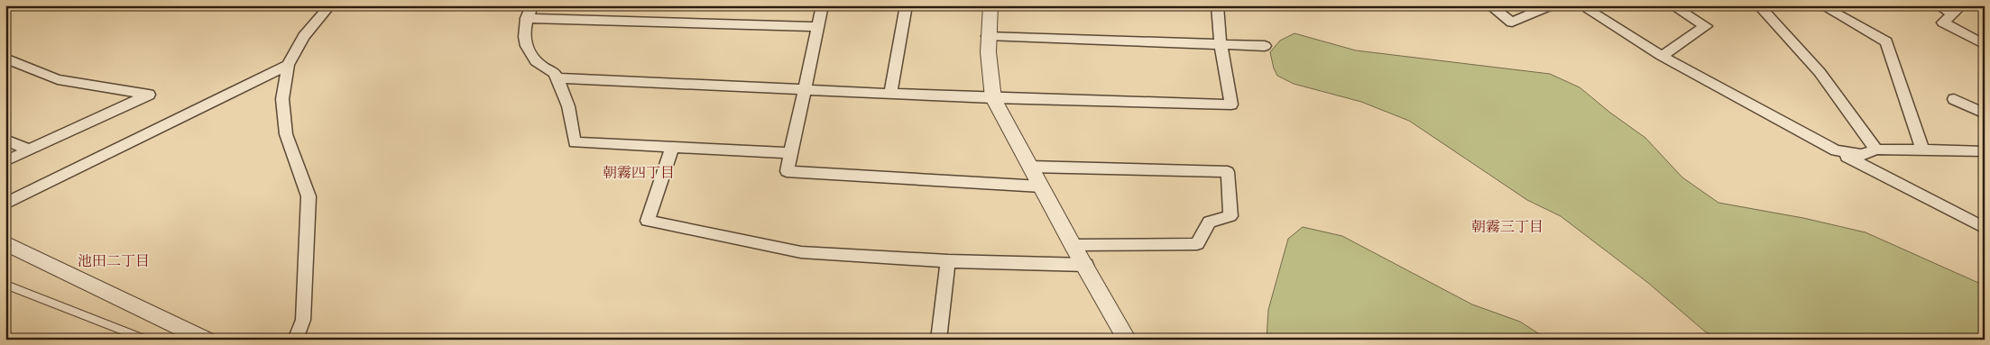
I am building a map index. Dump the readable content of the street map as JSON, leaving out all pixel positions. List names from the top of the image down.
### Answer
{
  "districts": ["朝霧四丁目", "朝霧三丁目", "池田二丁目"]
}
